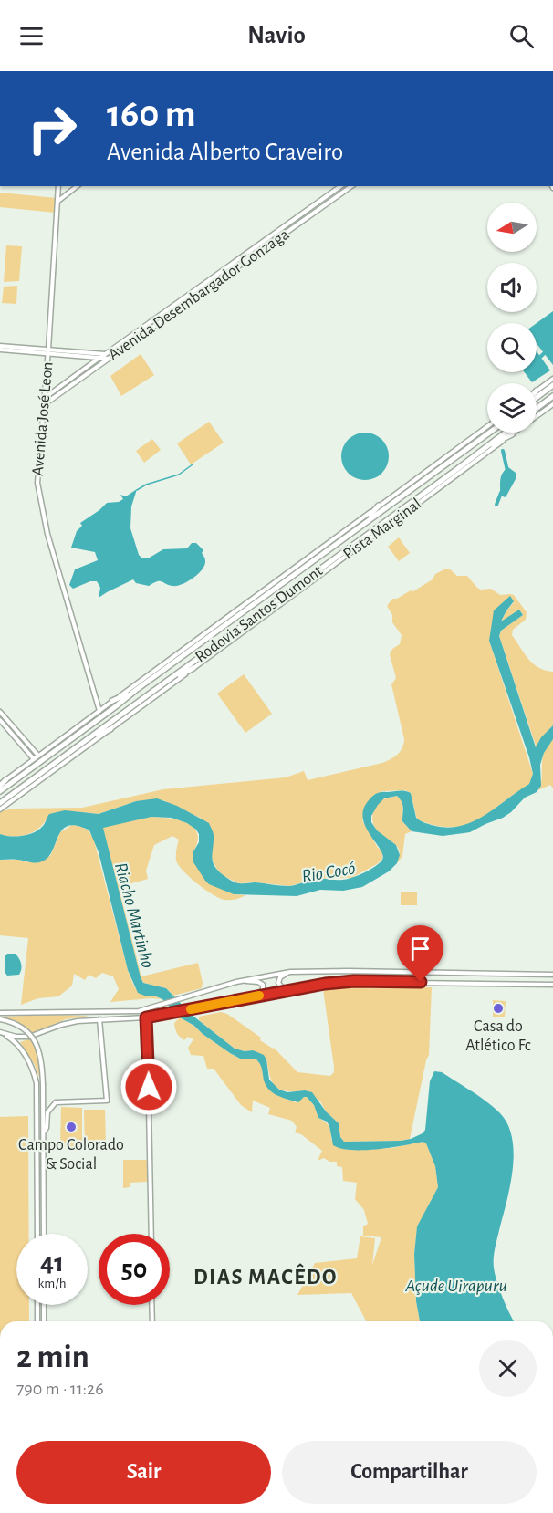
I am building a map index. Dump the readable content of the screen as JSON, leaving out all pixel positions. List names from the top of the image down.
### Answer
{
  "streets": {
    "highway": ["Rodovia Santos Dumont"],
    "main road": ["Avenida Desembargador Gonzaga", "Avenida José Leon", "Pista Marginal"]
  },
  "crossings": [
    ["Avenida Desembargador Gonzaga", "Avenida José Leon"],
    ["Avenida José Leon", "Pista Marginal"]
  ],
  "districts": ["DIAS MACÊDO"],
  "water": ["Rio Cocó", "Riacho Martinho", "Açude Uirapuru"],
  "places": ["Casa do Atlético Fc", "Campo Colorado & Social"],
  "north": "left",
  "page": {
    "header": "Navio",
    "turn": ["160 m", "Avenida Alberto Craveiro"],
    "speed": "41 km/h",
    "limit": "50",
    "heading": ["2 min", "790 m · 11:26"],
    "buttons": ["Sair", "Compartilhar"]
  }
}
